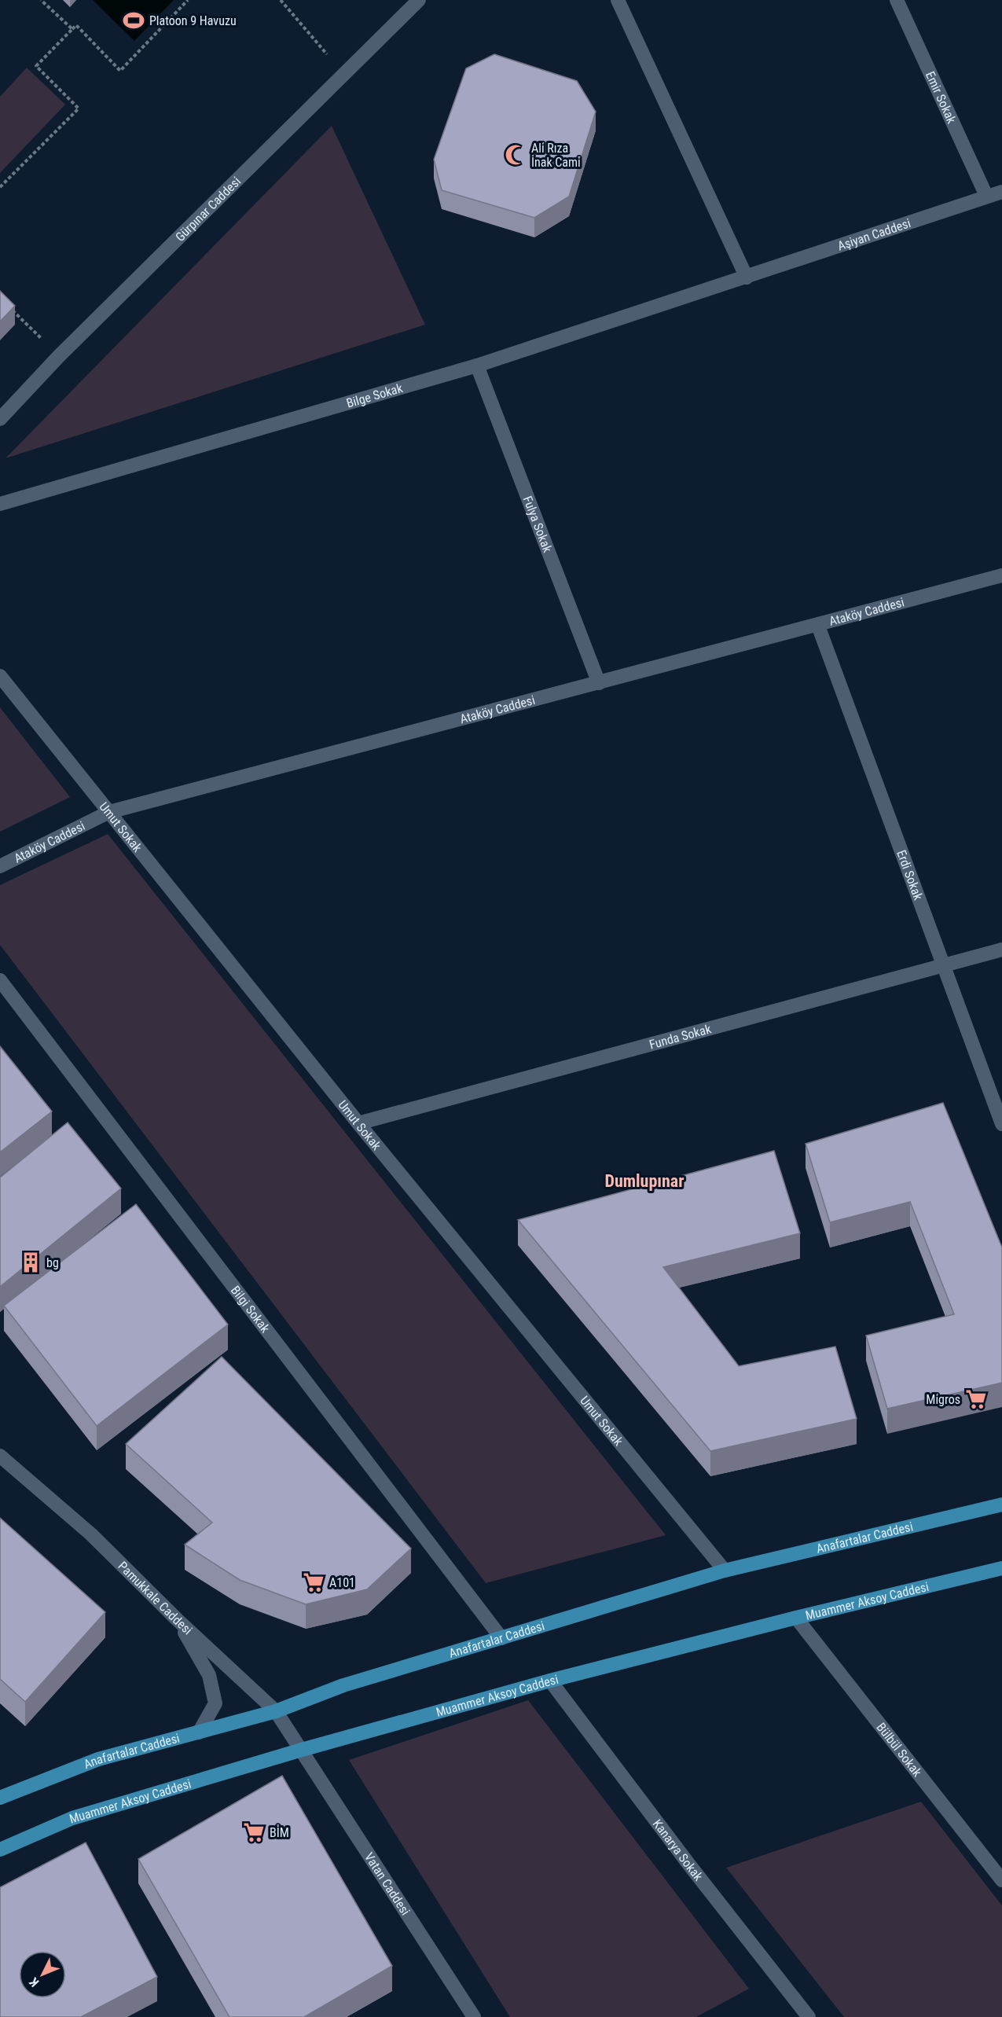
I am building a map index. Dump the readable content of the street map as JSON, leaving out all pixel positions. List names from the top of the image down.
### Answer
{
  "streets": {
    "main road": ["Anafartalar Caddesi", "Muammer Aksoy Caddesi"],
    "street": [
      "Emir Sokak",
      "Gürpınar Caddesi",
      "Aşiyan Caddesi",
      "Bilge Sokak",
      "Fulya Sokak",
      "Ataköy Caddesi",
      "Umut Sokak",
      "Erdi Sokak",
      "Funda Sokak",
      "Bilgi Sokak",
      "Pamukkale Caddesi",
      "Bülbül Sokak",
      "Kanarya Sokak",
      "Vatan Caddesi"
    ]
  },
  "crossings": [
    ["Emir Sokak", "Aşiyan Caddesi"],
    ["Aşiyan Caddesi", "Bilge Sokak"],
    ["Bilge Sokak", "Fulya Sokak"],
    ["Fulya Sokak", "Ataköy Caddesi"],
    ["Ataköy Caddesi", "Umut Sokak"],
    ["Ataköy Caddesi", "Erdi Sokak"],
    ["Umut Sokak", "Funda Sokak"],
    ["Umut Sokak", "Anafartalar Caddesi"],
    ["Erdi Sokak", "Funda Sokak"],
    ["Bilgi Sokak", "Anafartalar Caddesi"],
    ["Anafartalar Caddesi", "Pamukkale Caddesi"],
    ["Pamukkale Caddesi", "Muammer Aksoy Caddesi"],
    ["Pamukkale Caddesi", "Vatan Caddesi"],
    ["Muammer Aksoy Caddesi", "Bülbül Sokak"],
    ["Muammer Aksoy Caddesi", "Kanarya Sokak"],
    ["Muammer Aksoy Caddesi", "Vatan Caddesi"]
  ],
  "districts": ["Dumlupınar"],
  "places": {
    "sports": ["Platoon 9 Havuzu"],
    "mosque": ["Ali Rıza İnak Cami"],
    "building": ["bg"],
    "supermarket": ["Migros", "A101", "BİM"]
  },
  "north": "bottom left"
}
